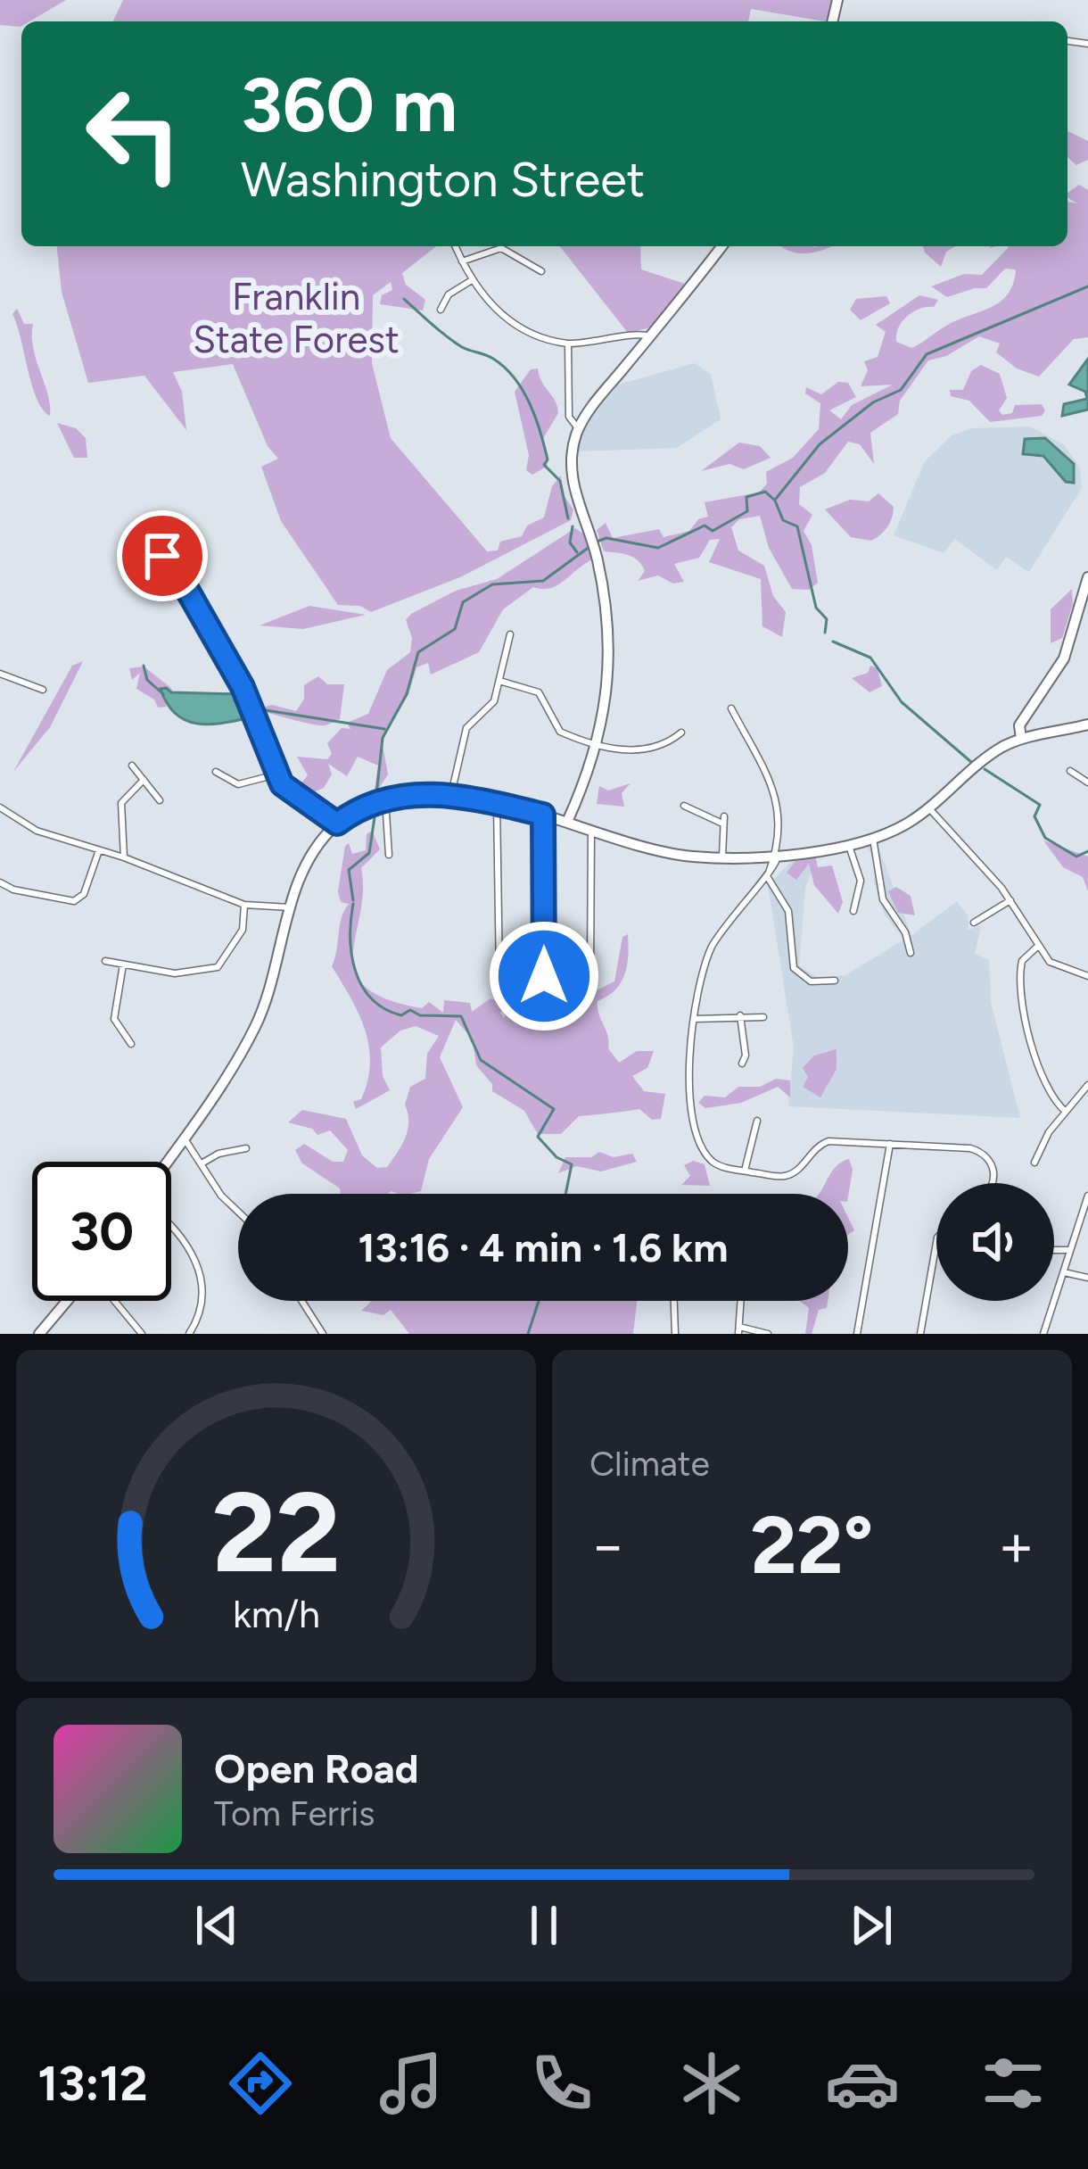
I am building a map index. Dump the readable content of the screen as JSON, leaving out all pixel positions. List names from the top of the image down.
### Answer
{
  "parks": ["Franklin State Forest"],
  "page": {
    "turn": ["360 m", "Washington Street"],
    "limit": "30",
    "trip": "13:16 · 4 min · 1.6 km",
    "tile": "Climate",
    "heat": ["−", "22°", "+"],
    "song": ["Open Road", "Tom Ferris"],
    "tabs": "13:12",
    "gauge": ["22", "km/h"]
  }
}
